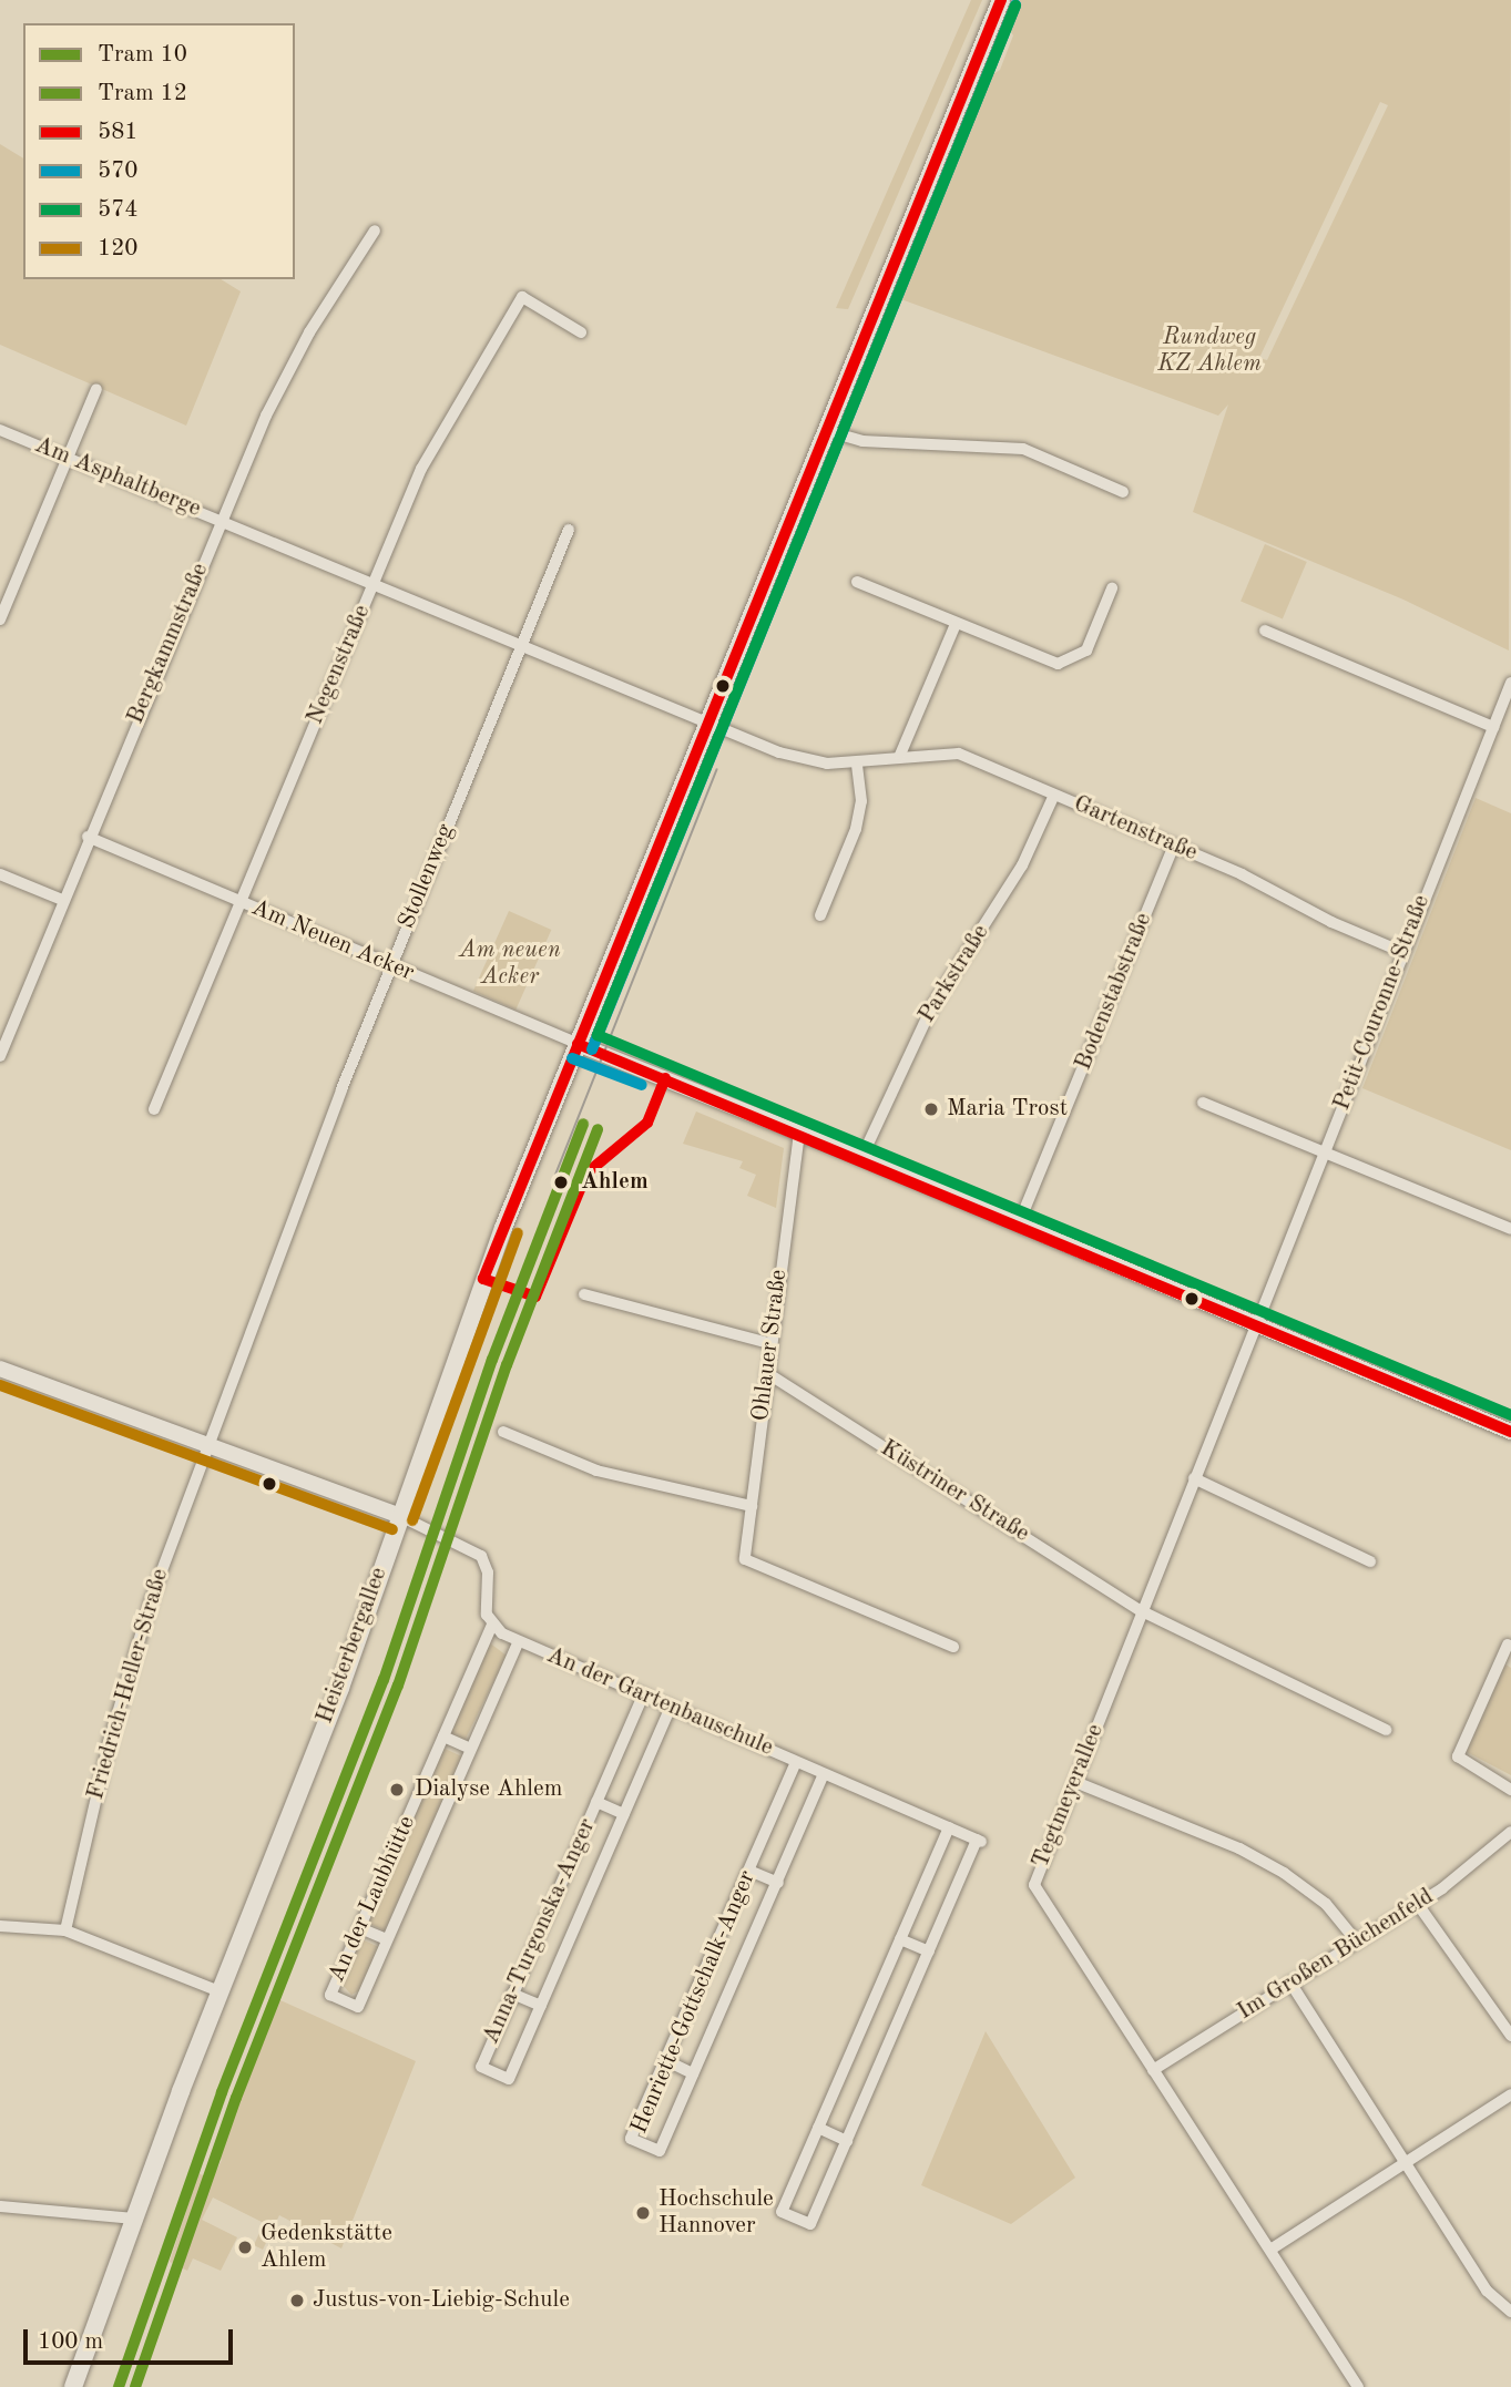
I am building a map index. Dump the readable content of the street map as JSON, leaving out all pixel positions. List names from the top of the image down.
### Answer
{
  "streets": {
    "main road": ["Heisterbergallee"],
    "street": [
      "Am Asphaltberge",
      "Bergkammstraße",
      "Negenstraße",
      "Gartenstraße",
      "Stollenweg",
      "Am Neuen Acker",
      "Parkstraße",
      "Bodenstabstraße",
      "Petit-Couronne-Straße",
      "Ohlauer Straße",
      "Küstriner Straße",
      "Friedrich-Heller-Straße",
      "An der Gartenbauschule",
      "Tegtmeyerallee",
      "An der Laubhütte",
      "Anna-Turgonska-Anger",
      "Im Großen Büchenfeld",
      "Henriette-Gottschalk-Anger"
    ]
  },
  "crossings": [
    ["Am Asphaltberge", "Bergkammstraße"],
    ["Am Asphaltberge", "Negenstraße"],
    ["Am Asphaltberge", "Gartenstraße"],
    ["Am Asphaltberge", "Stollenweg"],
    ["Am Asphaltberge", "Heisterbergallee"],
    ["Bergkammstraße", "Am Neuen Acker"],
    ["Negenstraße", "Am Neuen Acker"],
    ["Gartenstraße", "Parkstraße"],
    ["Gartenstraße", "Bodenstabstraße"],
    ["Gartenstraße", "Petit-Couronne-Straße"],
    ["Gartenstraße", "Heisterbergallee"],
    ["Stollenweg", "Am Neuen Acker"],
    ["Stollenweg", "Friedrich-Heller-Straße"],
    ["Am Neuen Acker", "Heisterbergallee"],
    ["Petit-Couronne-Straße", "Tegtmeyerallee"],
    ["Ohlauer Straße", "Küstriner Straße"],
    ["Küstriner Straße", "Tegtmeyerallee"],
    ["An der Gartenbauschule", "An der Laubhütte"],
    ["An der Gartenbauschule", "Anna-Turgonska-Anger"],
    ["An der Gartenbauschule", "Henriette-Gottschalk-Anger"],
    ["Tegtmeyerallee", "Im Großen Büchenfeld"]
  ],
  "parks": ["Rundweg KZ Ahlem", "Am neuen Acker"],
  "places": [
    "Maria Trost",
    "Ahlem",
    "Dialyse Ahlem",
    "Hochschule Hannover",
    "Gedenkstätte Ahlem",
    "Justus-von-Liebig-Schule"
  ],
  "lines": [
    "transit line 581",
    "transit line 570",
    "transit line 574",
    "tram line 10",
    "tram line 12",
    "transit line 120"
  ],
  "legend": [
    "Tram 10",
    "Tram 12",
    "581",
    "570",
    "574",
    "120"
  ],
  "scale_bar": "100 m"
}
